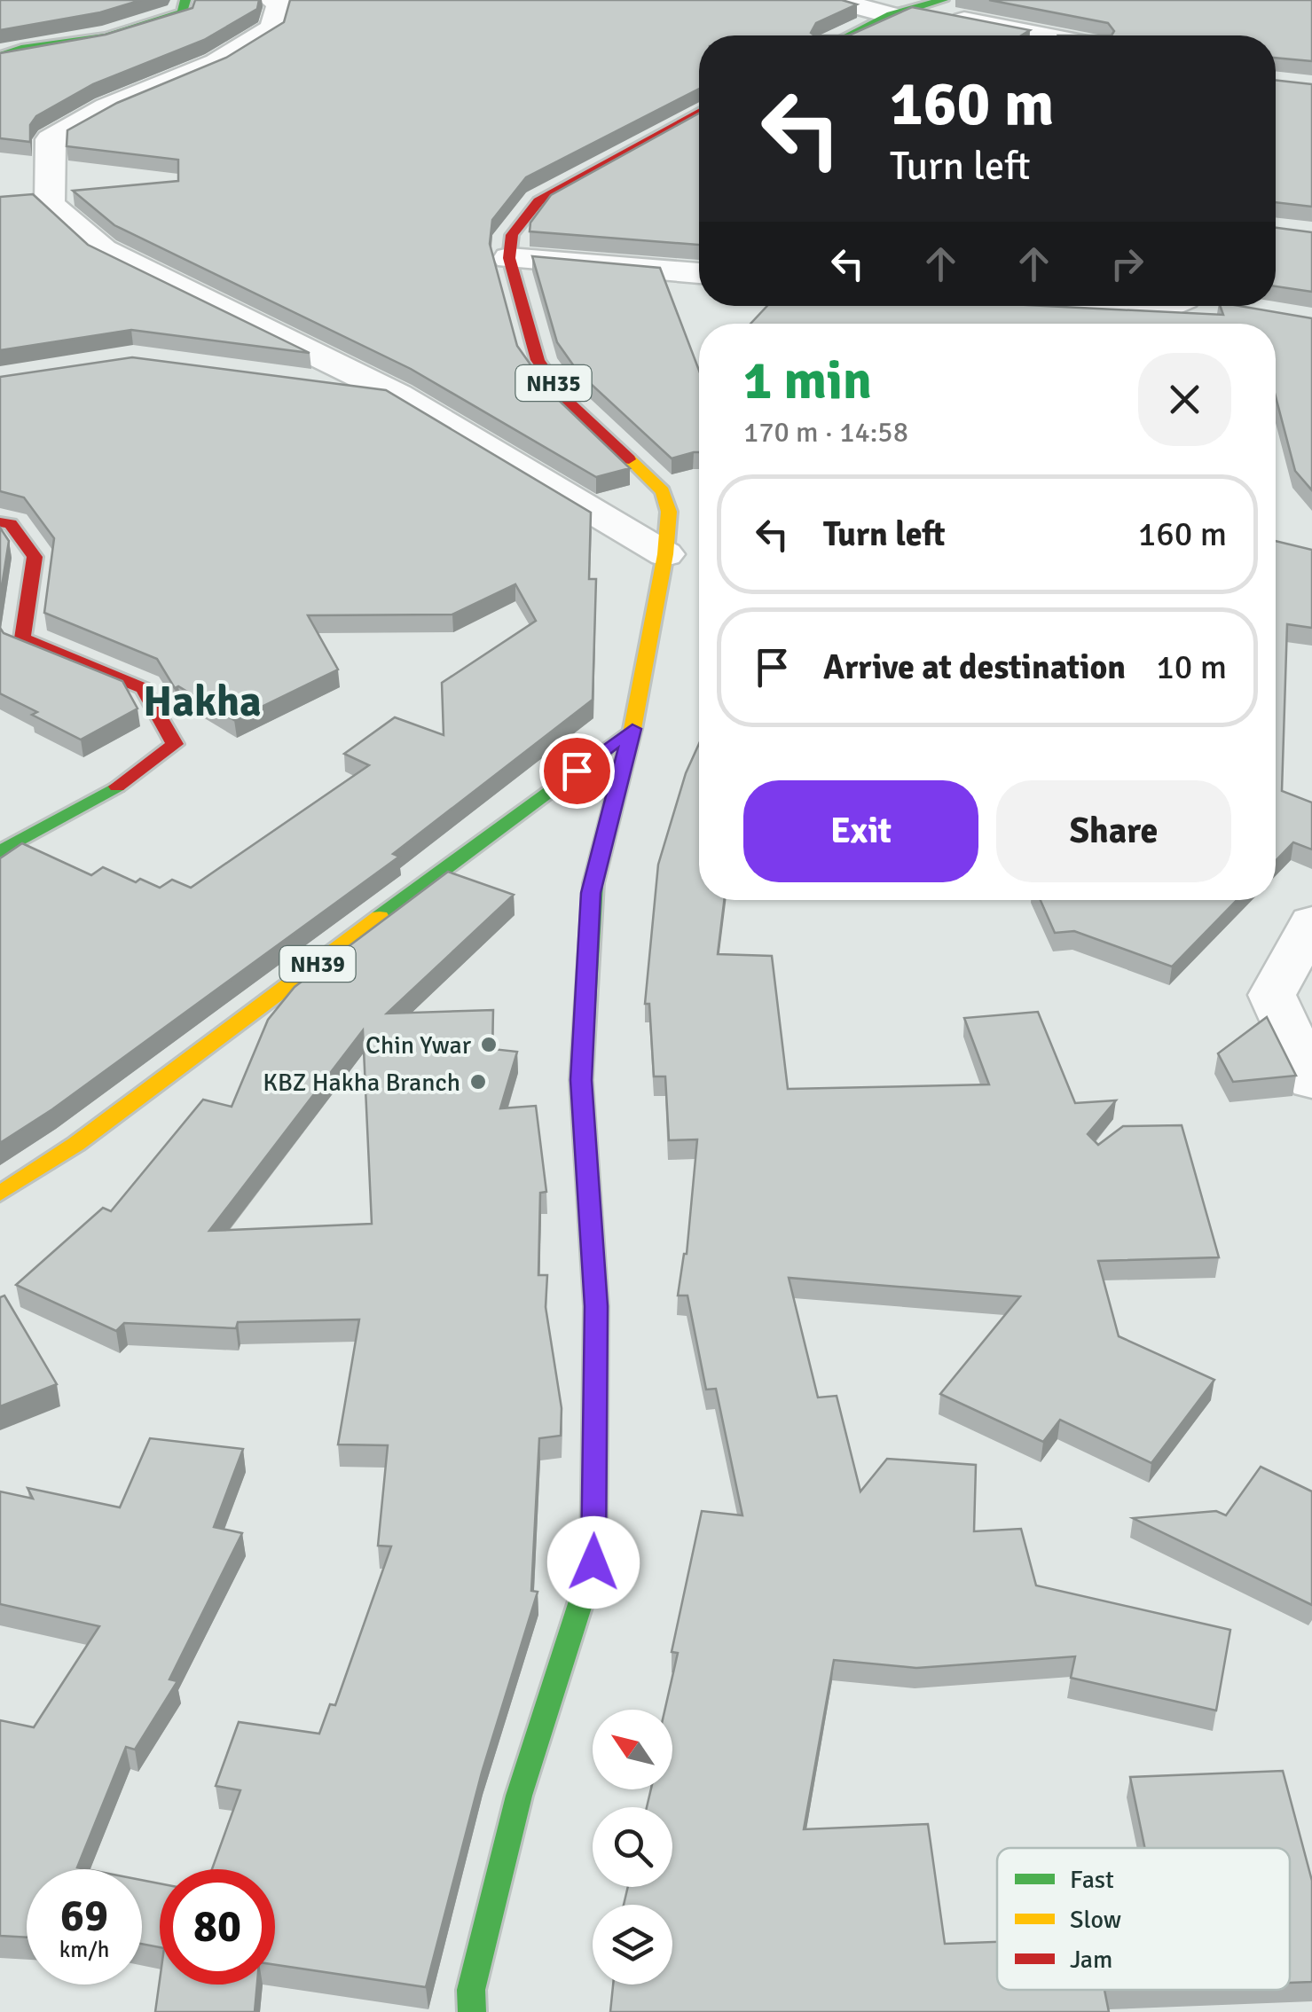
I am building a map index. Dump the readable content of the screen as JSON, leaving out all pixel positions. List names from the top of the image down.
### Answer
{
  "streets": {
    "main road": ["NH35", "NH39"]
  },
  "crossings": [
    ["NH35", "NH39"]
  ],
  "districts": ["Hakha"],
  "places": ["Chin Ywar", "KBZ Hakha Branch"],
  "legend": ["Fast", "Slow", "Jam"],
  "north": "top left",
  "page": {
    "turn": ["160 m", "Turn left"],
    "heading": ["1 min", "170 m · 14:58"],
    "list": [
      {
        "name": "Turn left",
        "value": "160 m"
      },
      {
        "name": "Arrive at destination",
        "value": "10 m"
      }
    ],
    "buttons": ["Exit", "Share"],
    "speed": "69 km/h",
    "limit": "80"
  }
}
